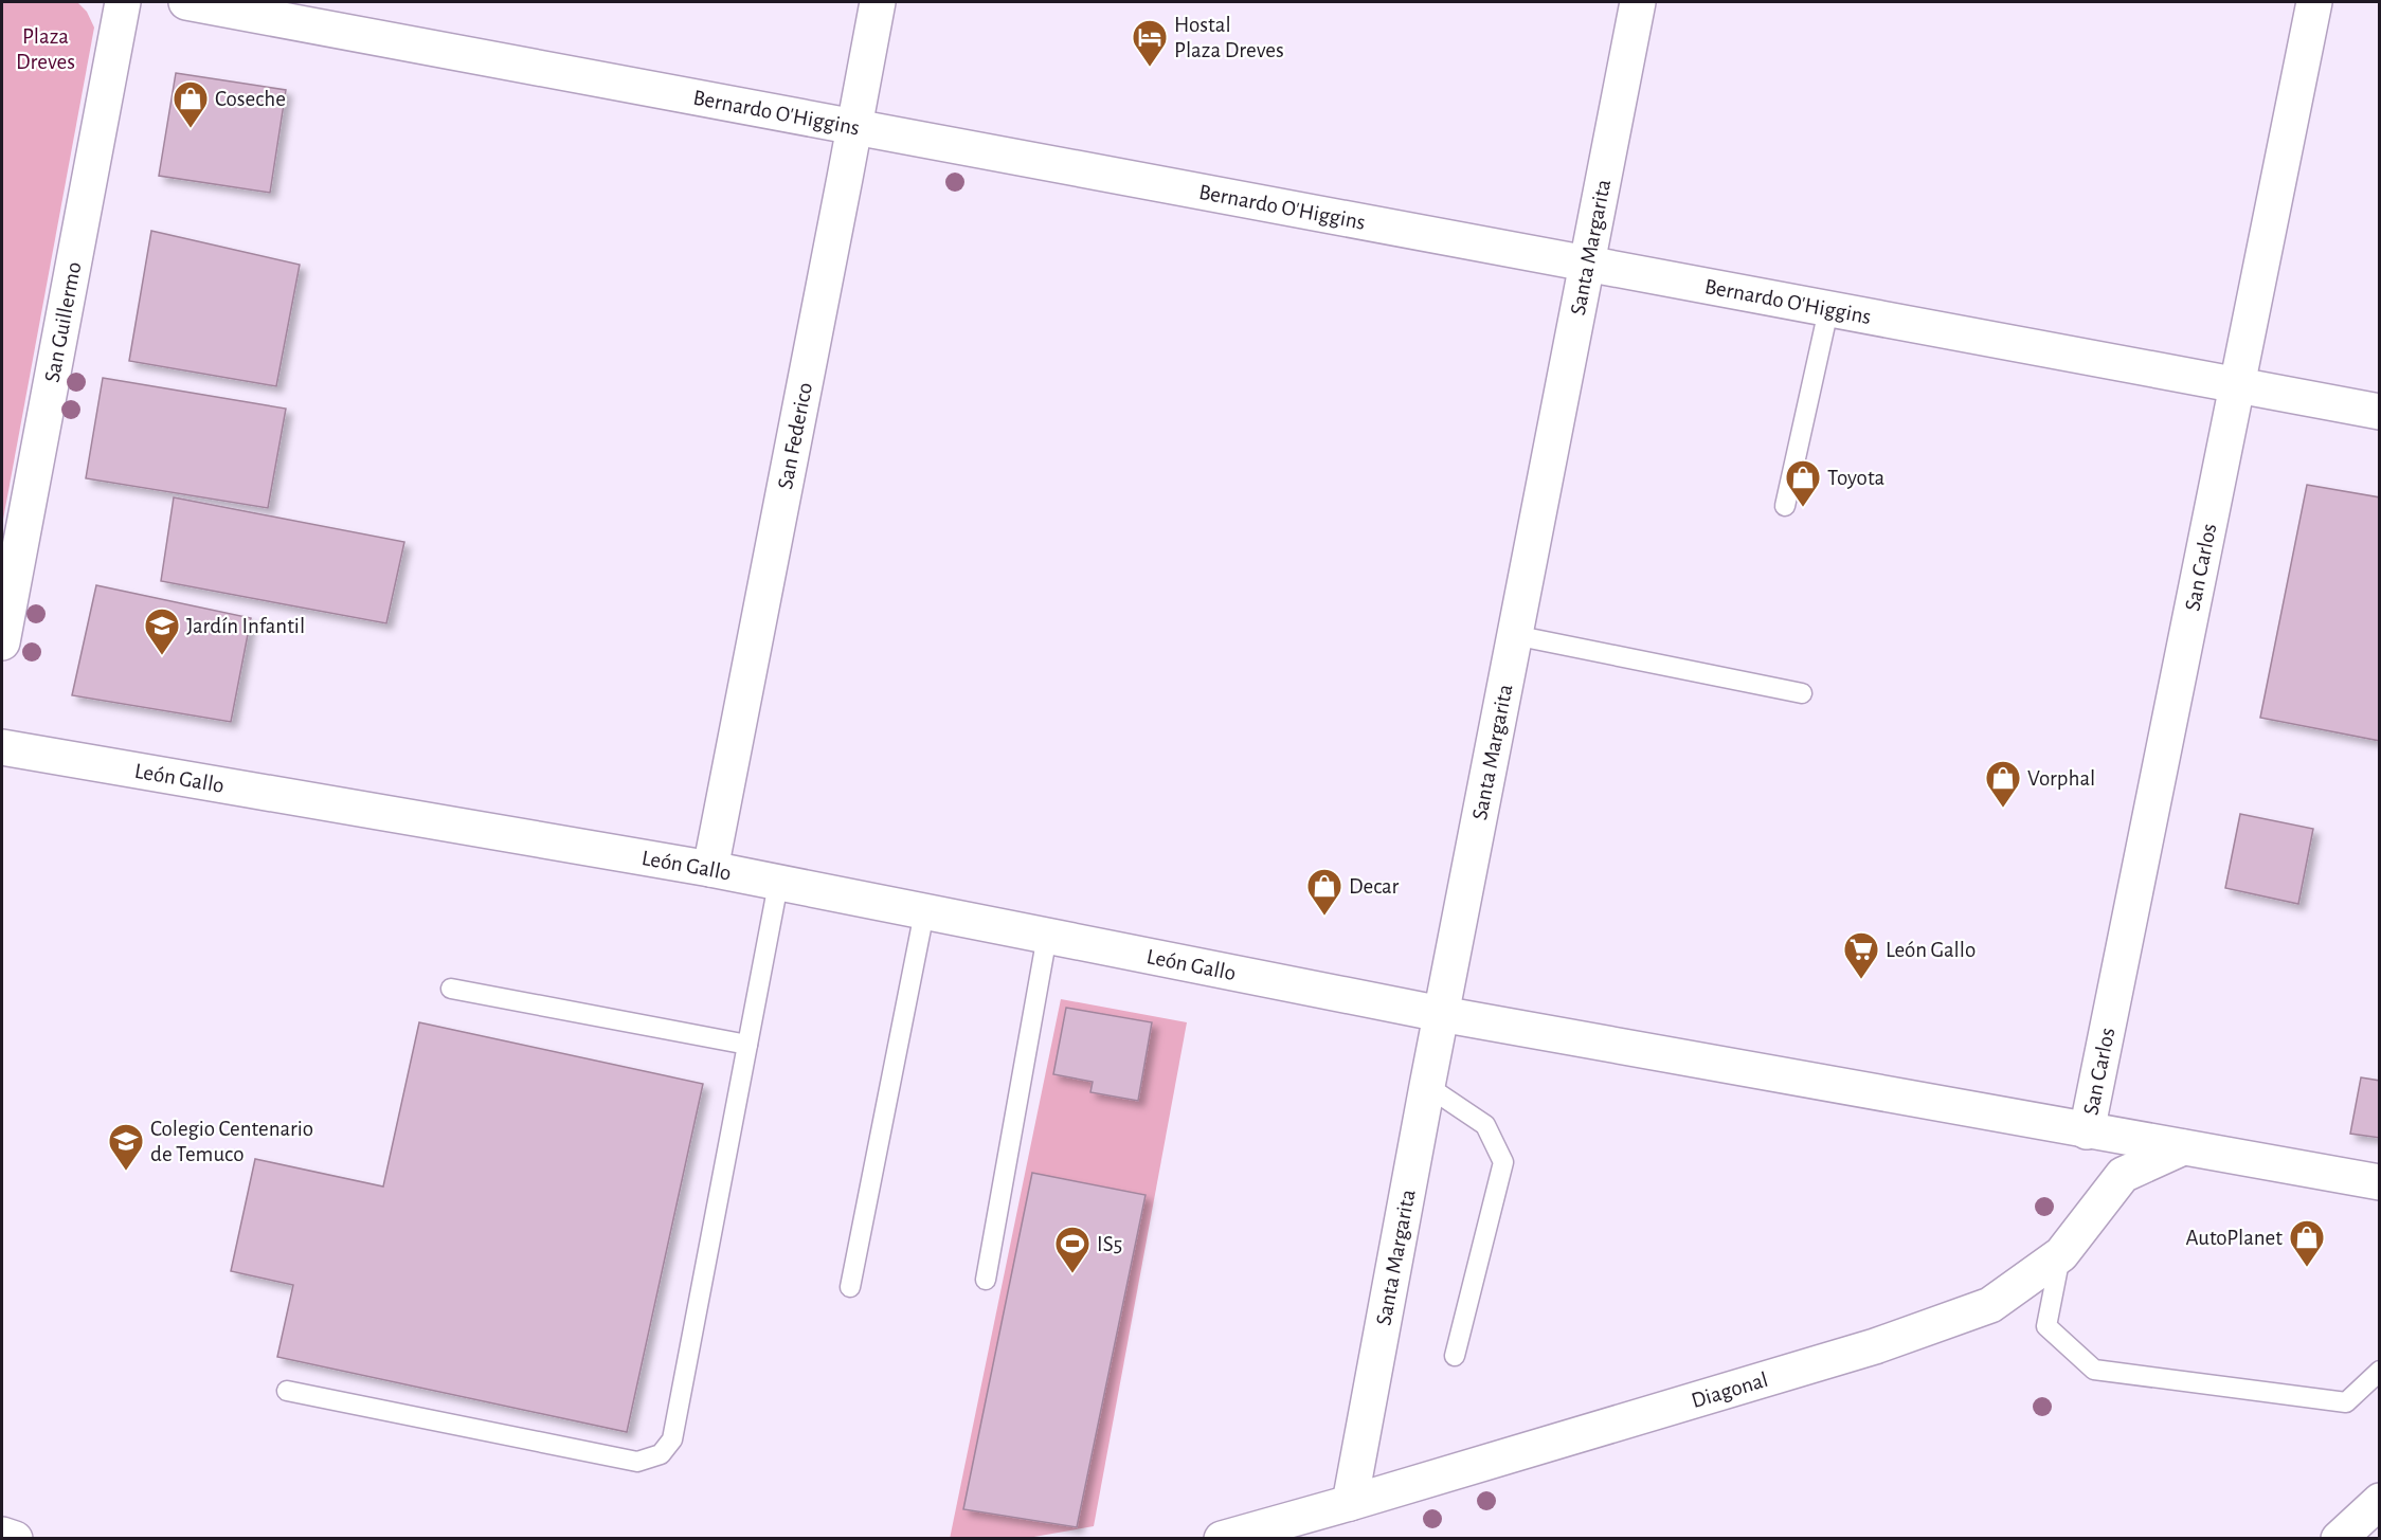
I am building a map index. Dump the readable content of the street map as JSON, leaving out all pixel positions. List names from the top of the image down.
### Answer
{
  "streets": {
    "street": [
      "Bernardo O'Higgins",
      "Santa Margarita",
      "San Guillermo",
      "San Federico",
      "San Carlos",
      "León Gallo",
      "Diagonal"
    ]
  },
  "crossings": [
    ["Bernardo O'Higgins", "Santa Margarita"],
    ["Bernardo O'Higgins", "San Federico"],
    ["Bernardo O'Higgins", "San Carlos"],
    ["Santa Margarita", "León Gallo"],
    ["Santa Margarita", "Diagonal"],
    ["San Federico", "León Gallo"],
    ["San Carlos", "León Gallo"],
    ["León Gallo", "Diagonal"]
  ],
  "parks": ["Plaza Dreves"],
  "places": {
    "hotel": ["Hostal Plaza Dreves"],
    "shop": [
      "Coseche",
      "Toyota",
      "Vorphal",
      "Decar",
      "AutoPlanet"
    ],
    "school or university": ["Jardín Infantil", "Colegio Centenario de Temuco"],
    "supermarket": ["León Gallo"],
    "sports": ["IS5"]
  }
}
